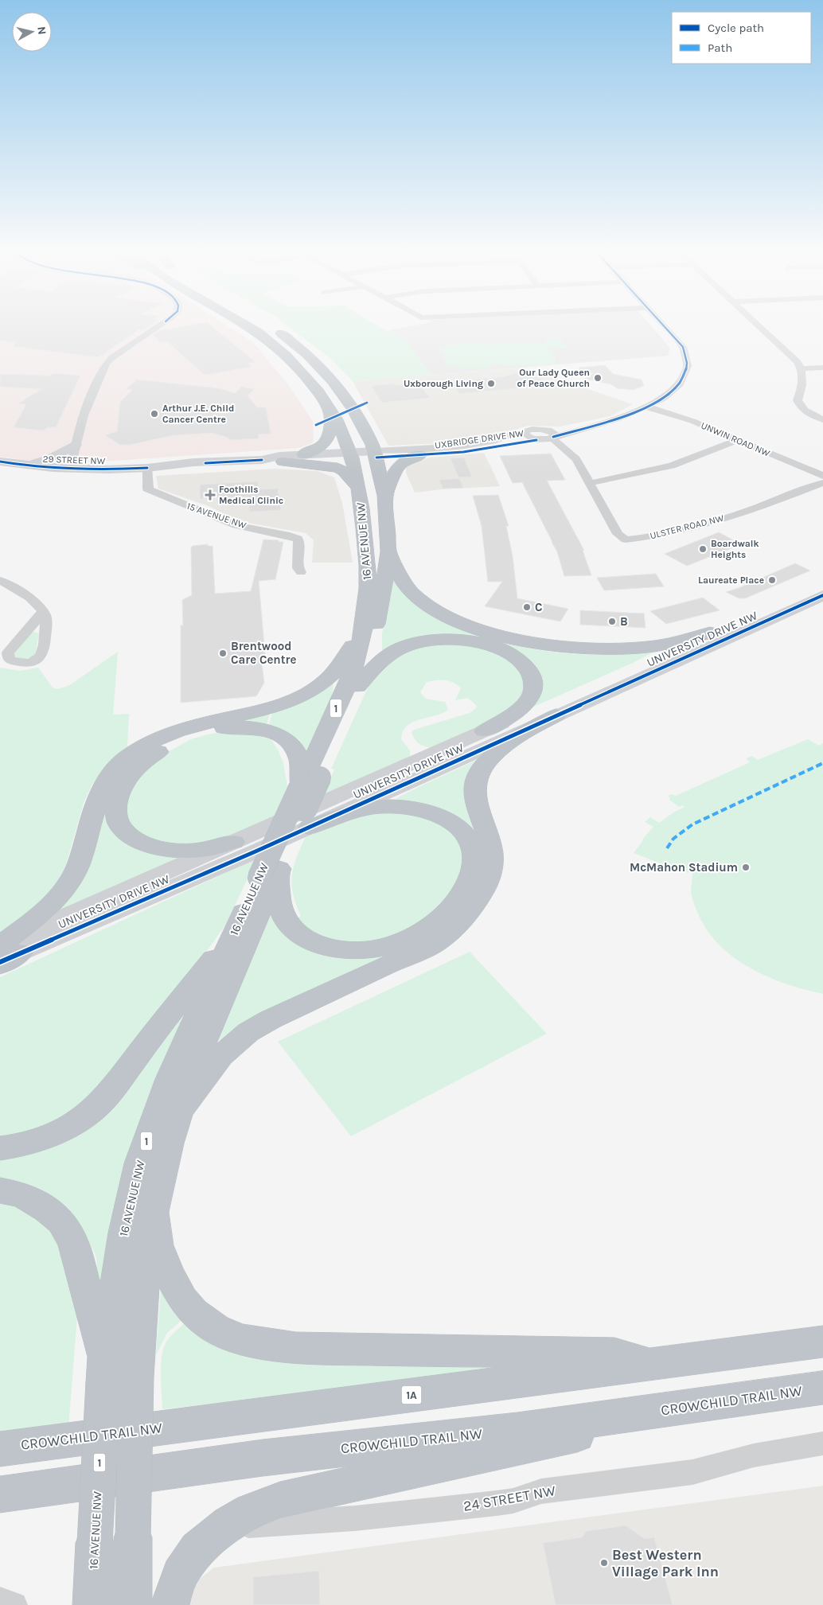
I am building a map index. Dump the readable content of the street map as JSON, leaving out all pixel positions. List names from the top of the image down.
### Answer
{
  "streets": {
    "highway": [
      "16 AVENUE NW",
      "1",
      "1A",
      "CROWCHILD TRAIL NW"
    ],
    "street": [
      "UXBRIDGE DRIVE NW",
      "UNWIN ROAD NW",
      "29 STREET NW",
      "15 AVENUE NW",
      "ULSTER ROAD NW",
      "UNIVERSITY DRIVE NW",
      "24 STREET NW"
    ]
  },
  "crossings": [
    ["UXBRIDGE DRIVE NW", "29 STREET NW"],
    ["UXBRIDGE DRIVE NW", "ULSTER ROAD NW"],
    ["UXBRIDGE DRIVE NW", "16 AVENUE NW"],
    ["29 STREET NW", "15 AVENUE NW"],
    ["29 STREET NW", "16 AVENUE NW"]
  ],
  "places": {
    "other": [
      "Our Lady Queen of Peace Church",
      "Uxborough Living",
      "Arthur J.E. Child Cancer Centre",
      "Boardwalk Heights",
      "Laureate Place",
      "C",
      "B",
      "Brentwood Care Centre",
      "McMahon Stadium",
      "Best Western Village Park Inn"
    ],
    "health": ["Foothills Medical Clinic"]
  },
  "legend": ["Cycle path", "Path"],
  "north": "right"
}
